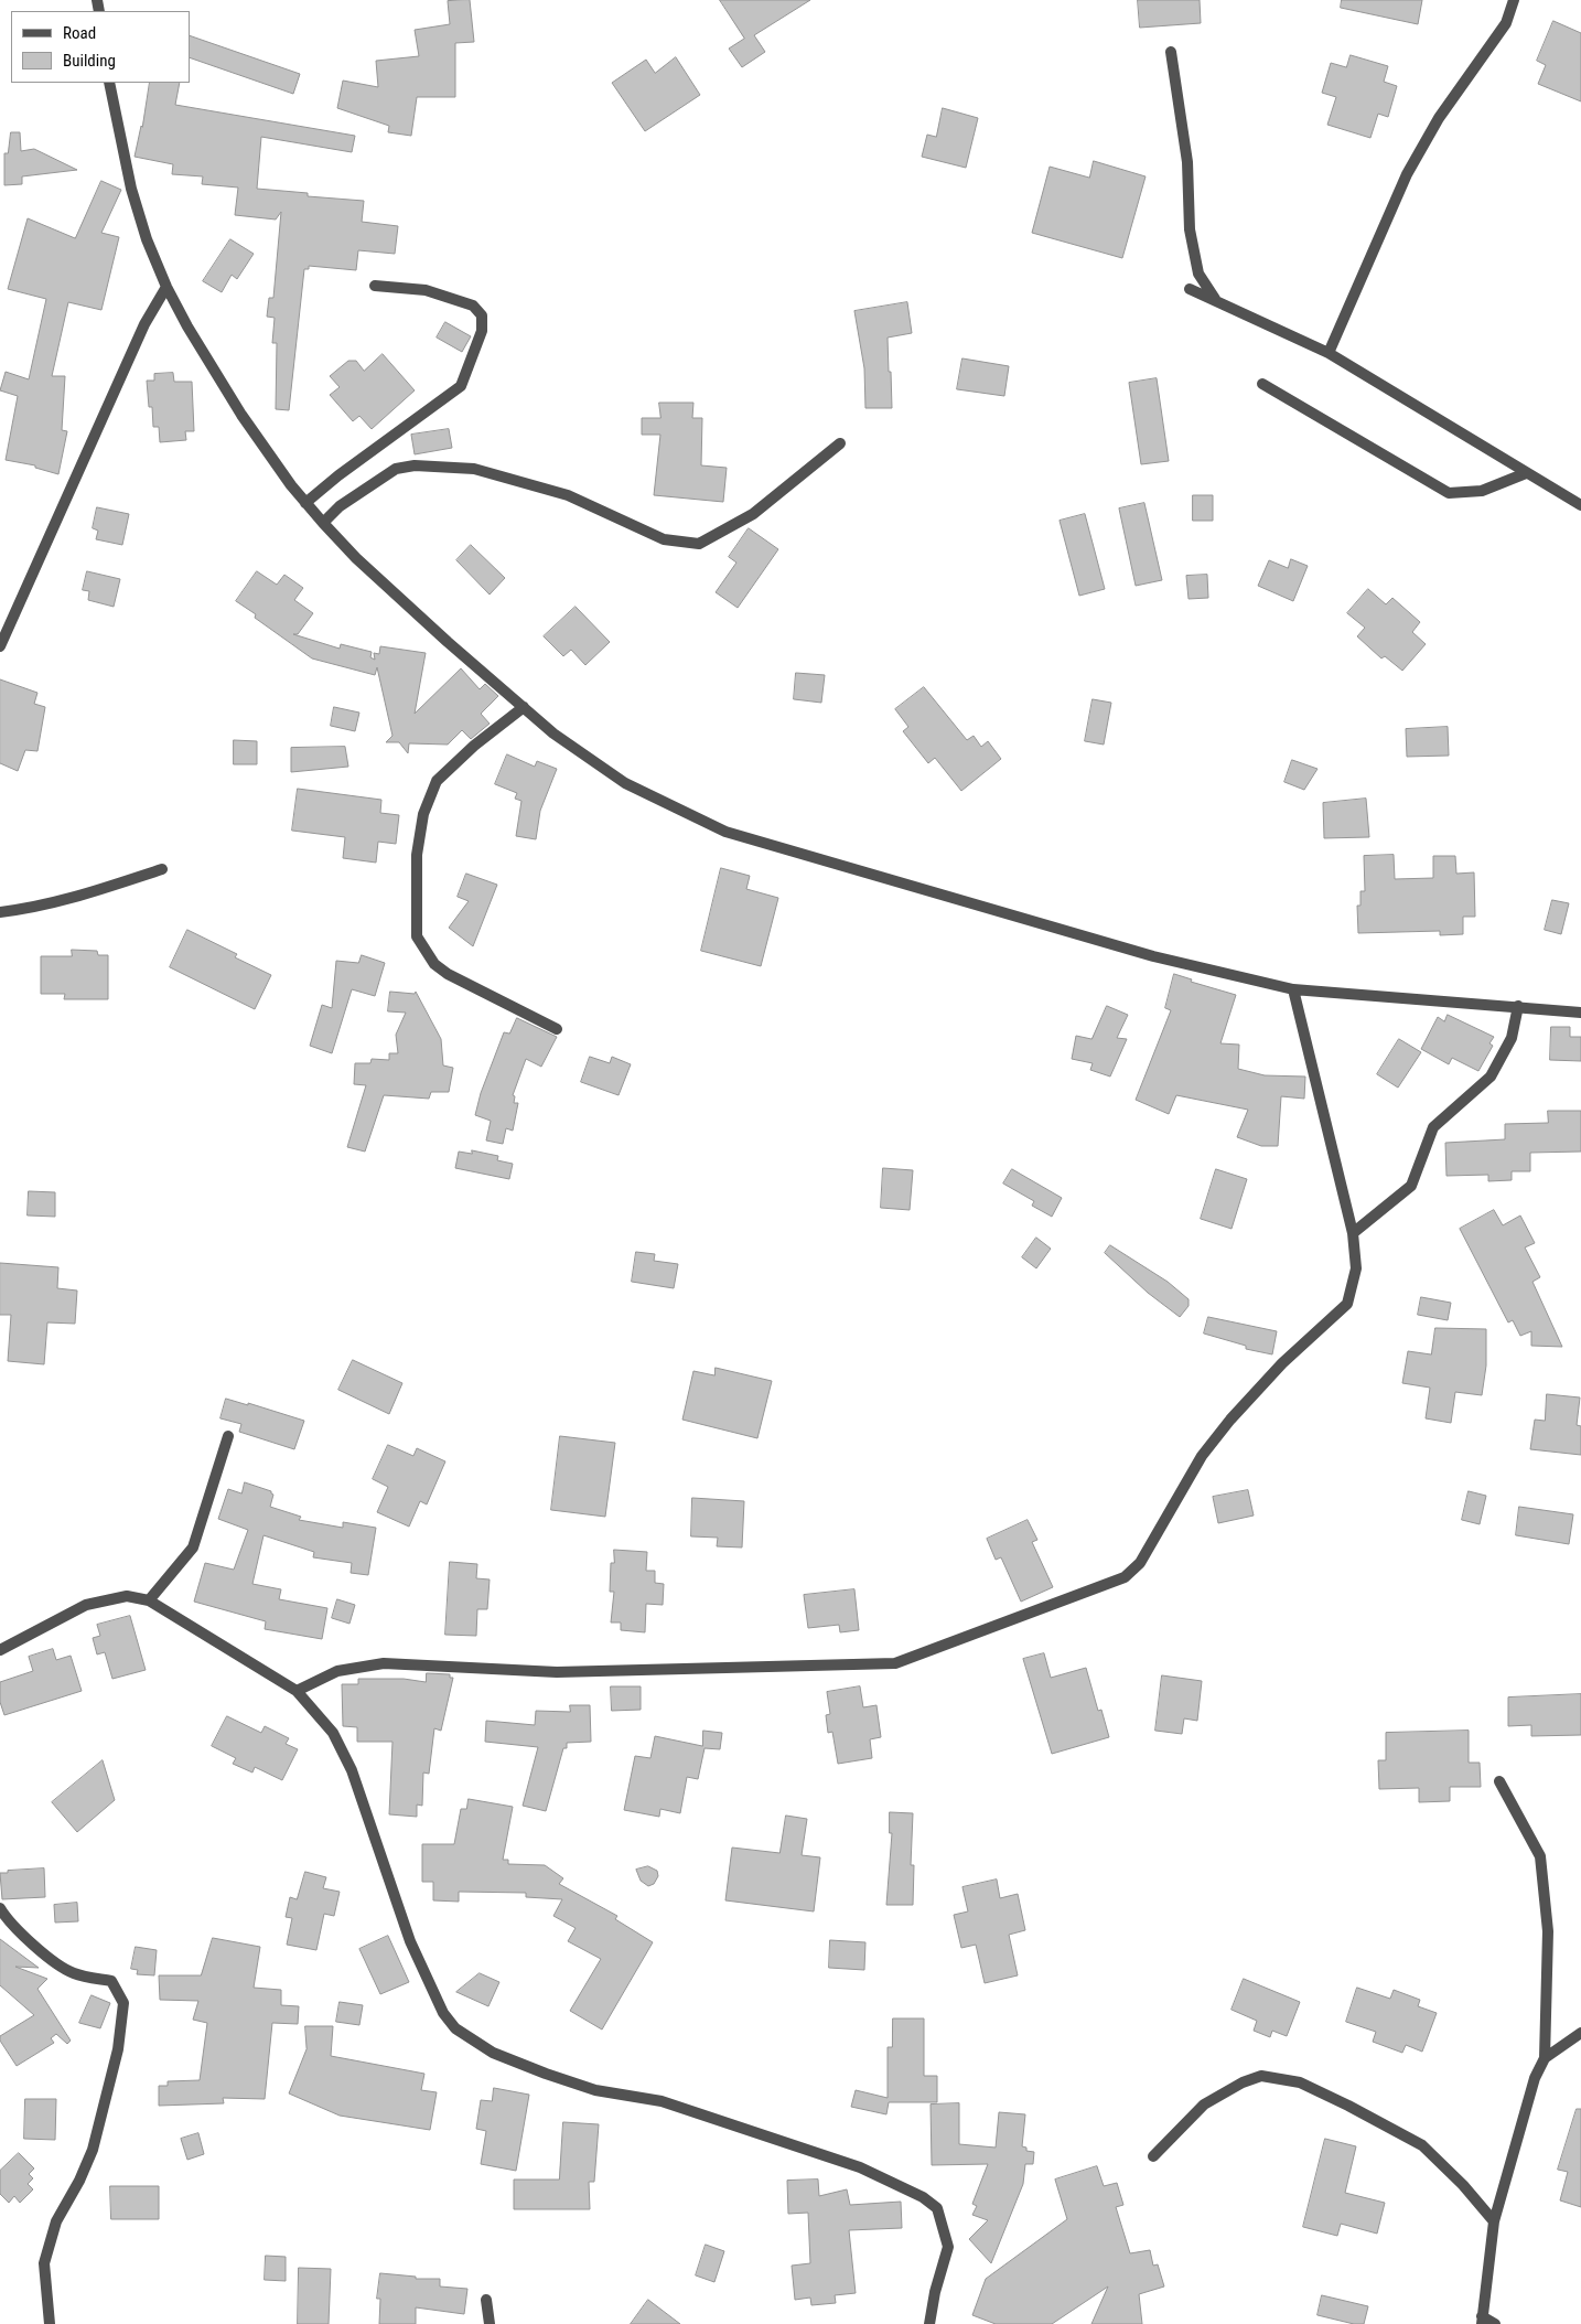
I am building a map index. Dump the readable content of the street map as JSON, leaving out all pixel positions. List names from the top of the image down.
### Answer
{
  "legend": ["Road", "Building"]
}
